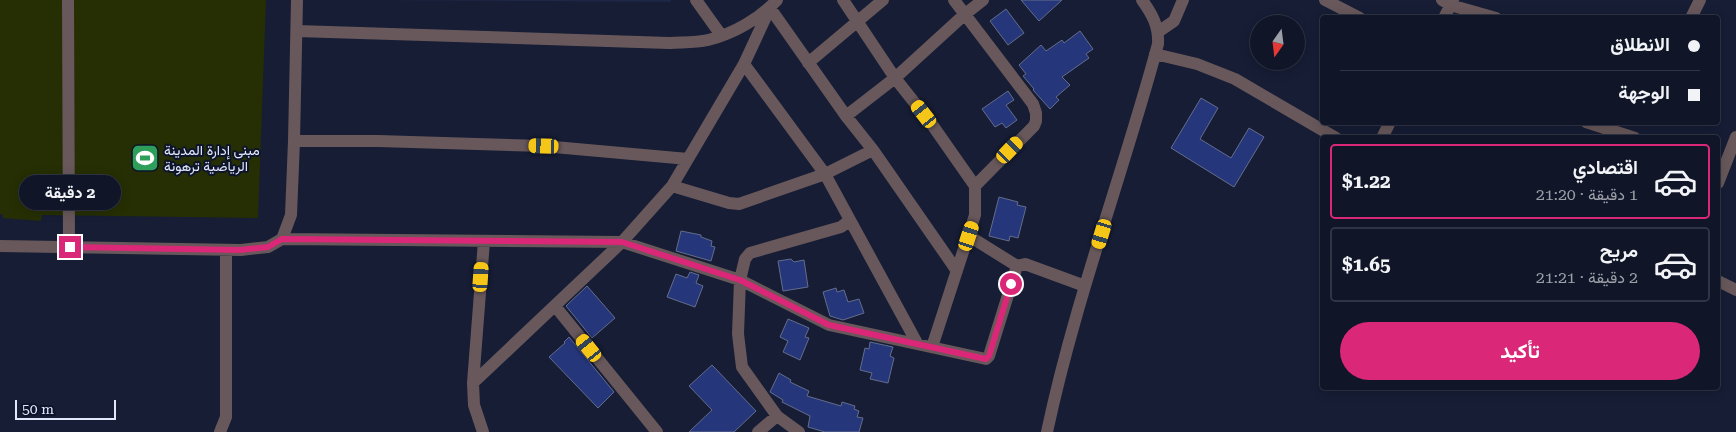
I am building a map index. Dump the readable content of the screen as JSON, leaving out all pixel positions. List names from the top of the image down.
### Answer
{
  "places": {
    "sports": ["مبنى إدارة المدينة الرياضية ترهونة"]
  },
  "scale_bar": "50 m",
  "north": "bottom",
  "page": {
    "banner": ["الانطلاق", "الوجهة"],
    "list": [
      {
        "name": "اقتصادي",
        "note": "1 دقيقة · 21:20",
        "value": "$1.22"
      },
      {
        "name": "مريح",
        "note": "2 دقيقة · 21:21",
        "value": "$1.65"
      }
    ],
    "bubble": "2 دقيقة",
    "buttons": "تأكيد",
    "scale": "50 m"
  }
}
